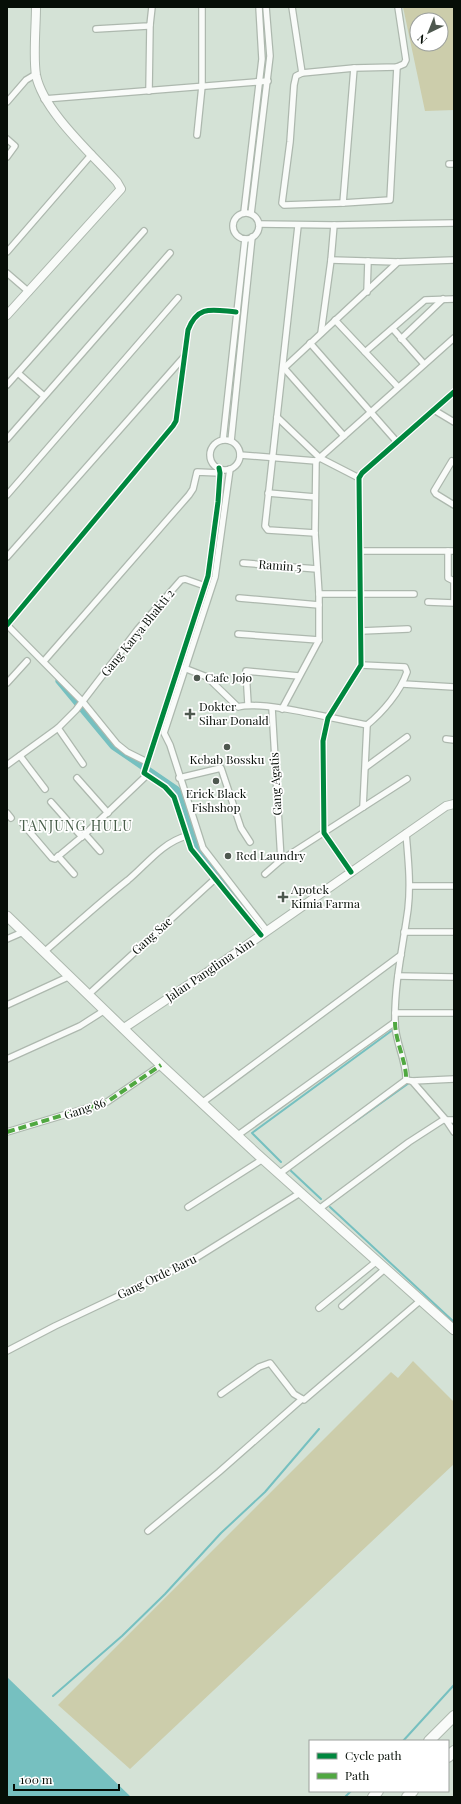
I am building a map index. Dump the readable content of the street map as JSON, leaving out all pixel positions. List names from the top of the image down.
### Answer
{
  "streets": {
    "street": [
      "Ramin 5",
      "Gang Karya Bhakti 2",
      "Gang Agatis",
      "Gang Sae",
      "Jalan Panglima Aim",
      "Gang 86",
      "Gang Orde Baru"
    ]
  },
  "districts": ["TANJUNG HULU"],
  "places": {
    "other": [
      "Cafe Jojo",
      "Kebab Bossku",
      "Erick Black Fishshop",
      "Red Laundry"
    ],
    "health": ["Dokter Sihar Donald", "Apotek Kimia Farma"]
  },
  "legend": ["Cycle path", "Path"],
  "scale_bar": "100 m",
  "north": "bottom left"
}
